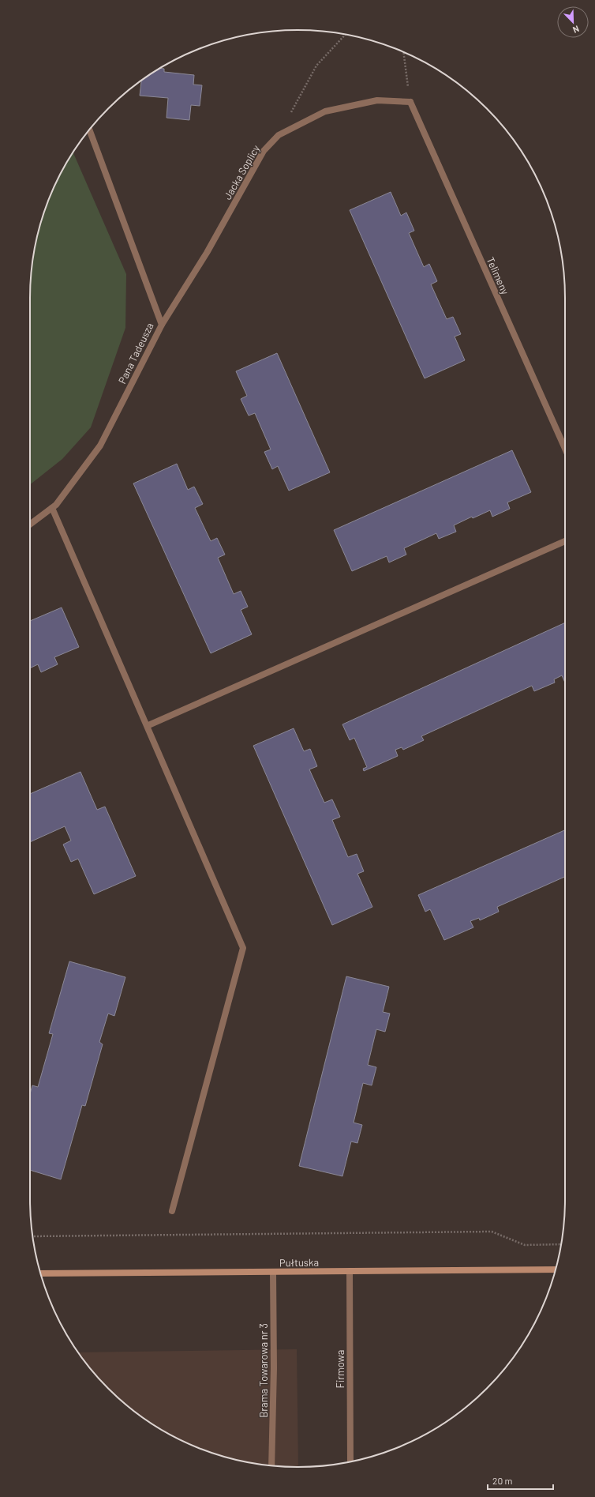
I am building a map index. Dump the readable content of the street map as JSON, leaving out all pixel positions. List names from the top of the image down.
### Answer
{
  "streets": {
    "main road": ["Pułtuska"],
    "street": [
      "Jacka Soplicy",
      "Telimeny",
      "Pana Tadeusza",
      "Firmowa",
      "Brama Towarowa nr 3"
    ]
  },
  "crossings": [
    ["Jacka Soplicy", "Telimeny"],
    ["Jacka Soplicy", "Pana Tadeusza"],
    ["Pułtuska", "Firmowa"],
    ["Pułtuska", "Brama Towarowa nr 3"]
  ],
  "scale_bar": "20 m",
  "north": "bottom right"
}
